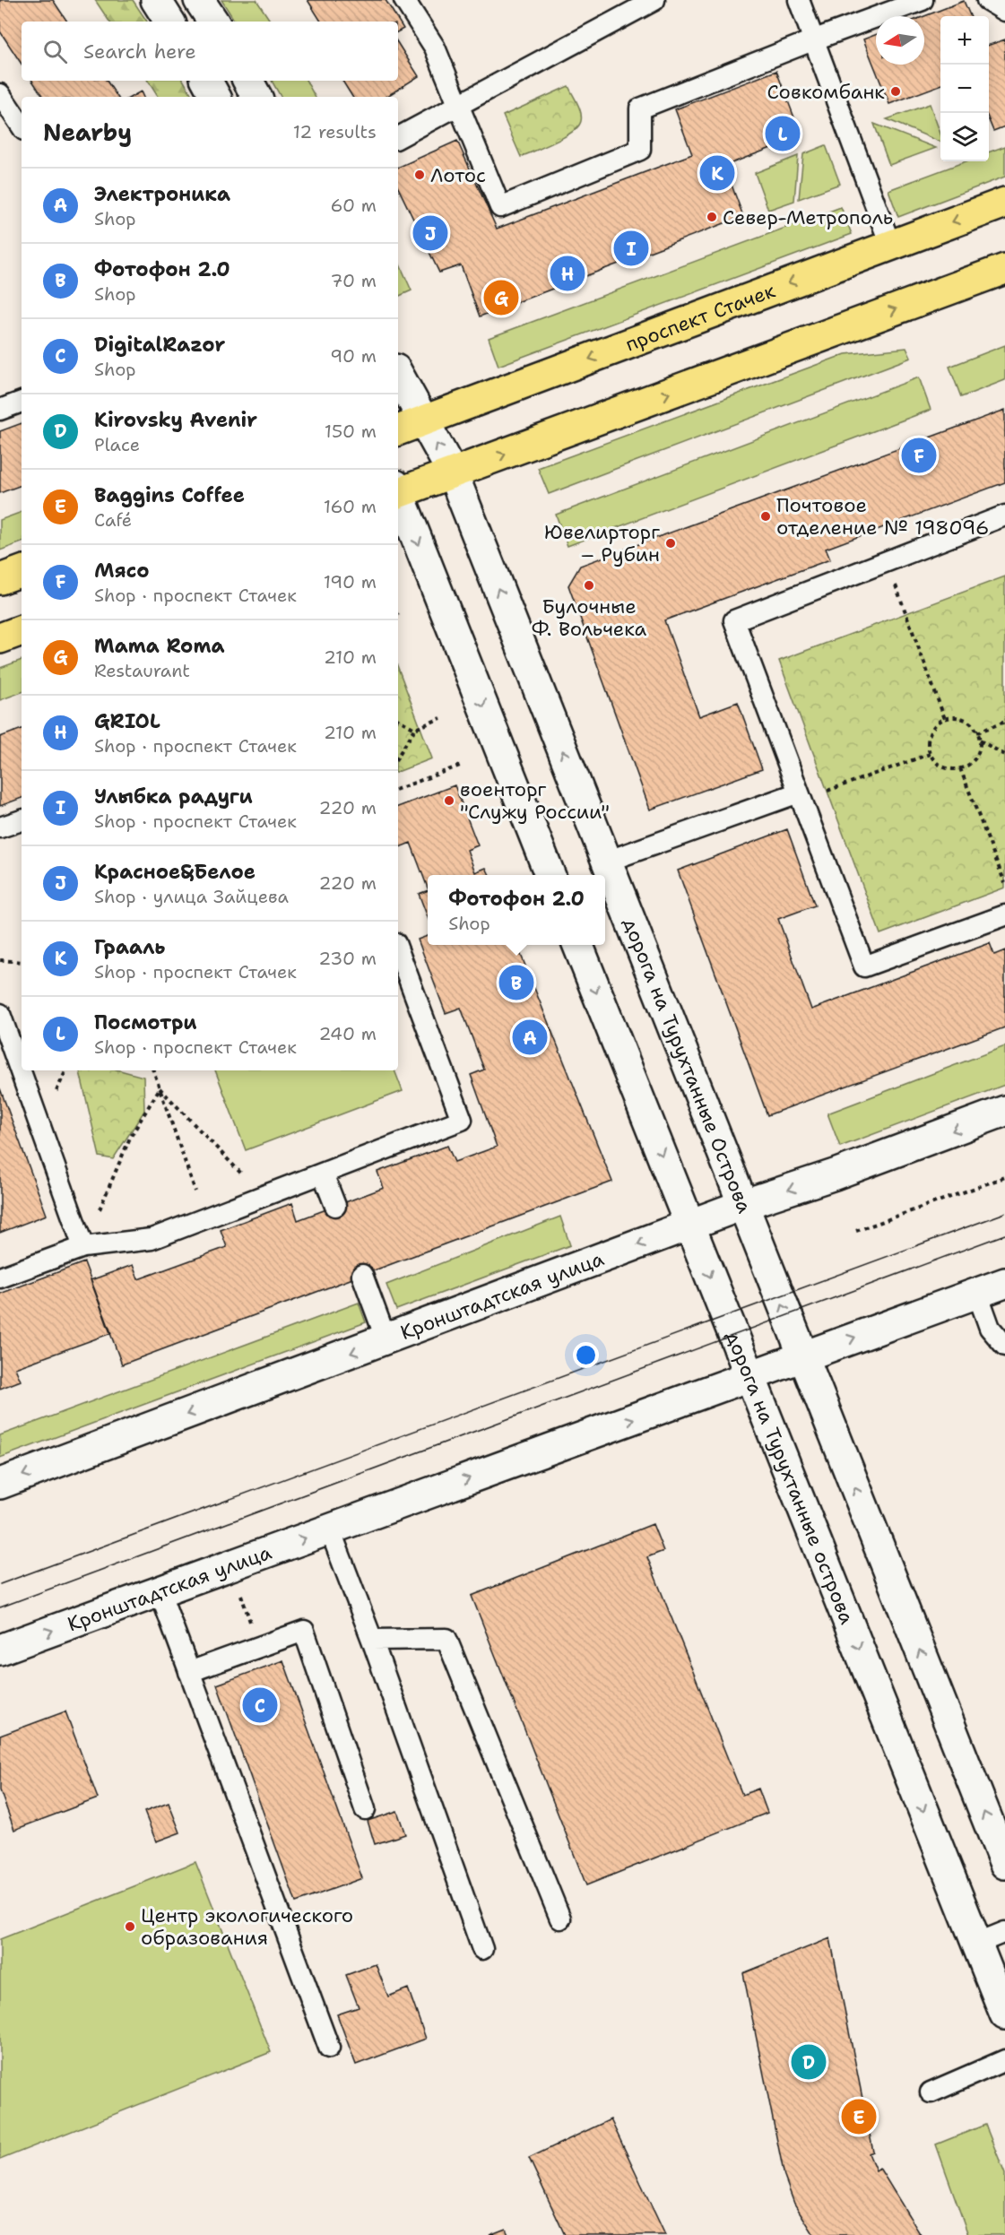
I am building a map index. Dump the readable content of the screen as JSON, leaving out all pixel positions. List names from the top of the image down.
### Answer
{
  "streets": {
    "main road": ["проспект Стачек"],
    "street": ["дорога на Турухтанные Острова", "Кронштадтская улица", "дорога на Турухтанные острова"]
  },
  "crossings": [
    ["проспект Стачек", "дорога на Турухтанные Острова"],
    ["дорога на Турухтанные Острова", "Кронштадтская улица"],
    ["Кронштадтская улица", "дорога на Турухтанные острова"]
  ],
  "places": [
    "Совкомбанк",
    "Лотос",
    "Север-Метрополь",
    "Почтовое отделение № 198096",
    "Ювелирторг – Рубин",
    "Булочные Ф. Вольчека",
    "военторг \"Служу России\"",
    "Центр экологического образования"
  ],
  "north": "left",
  "page": {
    "map_buttons": ["+", "−"],
    "search": "Search here",
    "heading": ["Nearby", "12 results"],
    "pins": [
      "L",
      "K",
      "J",
      "I",
      "H",
      "G",
      "F",
      "B",
      "A",
      "C",
      "D",
      "E"
    ],
    "list": [
      {
        "mark": "A",
        "name": "Электроника",
        "note": "Shop",
        "value": "60 m"
      },
      {
        "mark": "B",
        "name": "Фотофон 2.0",
        "note": "Shop",
        "value": "70 m"
      },
      {
        "mark": "C",
        "name": "DigitalRazor",
        "note": "Shop",
        "value": "90 m"
      },
      {
        "mark": "D",
        "name": "Kirovsky Avenir",
        "note": "Place",
        "value": "150 m"
      },
      {
        "mark": "E",
        "name": "Baggins Coffee",
        "note": "Café",
        "value": "160 m"
      },
      {
        "mark": "F",
        "name": "Мясо",
        "note": "Shop · проспект Стачек",
        "value": "190 m"
      },
      {
        "mark": "G",
        "name": "Mama Roma",
        "note": "Restaurant",
        "value": "210 m"
      },
      {
        "mark": "H",
        "name": "GRIOL",
        "note": "Shop · проспект Стачек",
        "value": "210 m"
      },
      {
        "mark": "I",
        "name": "Улыбка радуги",
        "note": "Shop · проспект Стачек",
        "value": "220 m"
      },
      {
        "mark": "J",
        "name": "Красное&Белое",
        "note": "Shop · улица Зайцева",
        "value": "220 m"
      },
      {
        "mark": "K",
        "name": "Грааль",
        "note": "Shop · проспект Стачек",
        "value": "230 m"
      },
      {
        "mark": "L",
        "name": "Посмотри",
        "note": "Shop · проспект Стачек",
        "value": "240 m"
      }
    ],
    "popup": ["Фотофон 2.0", "Shop"]
  }
}
